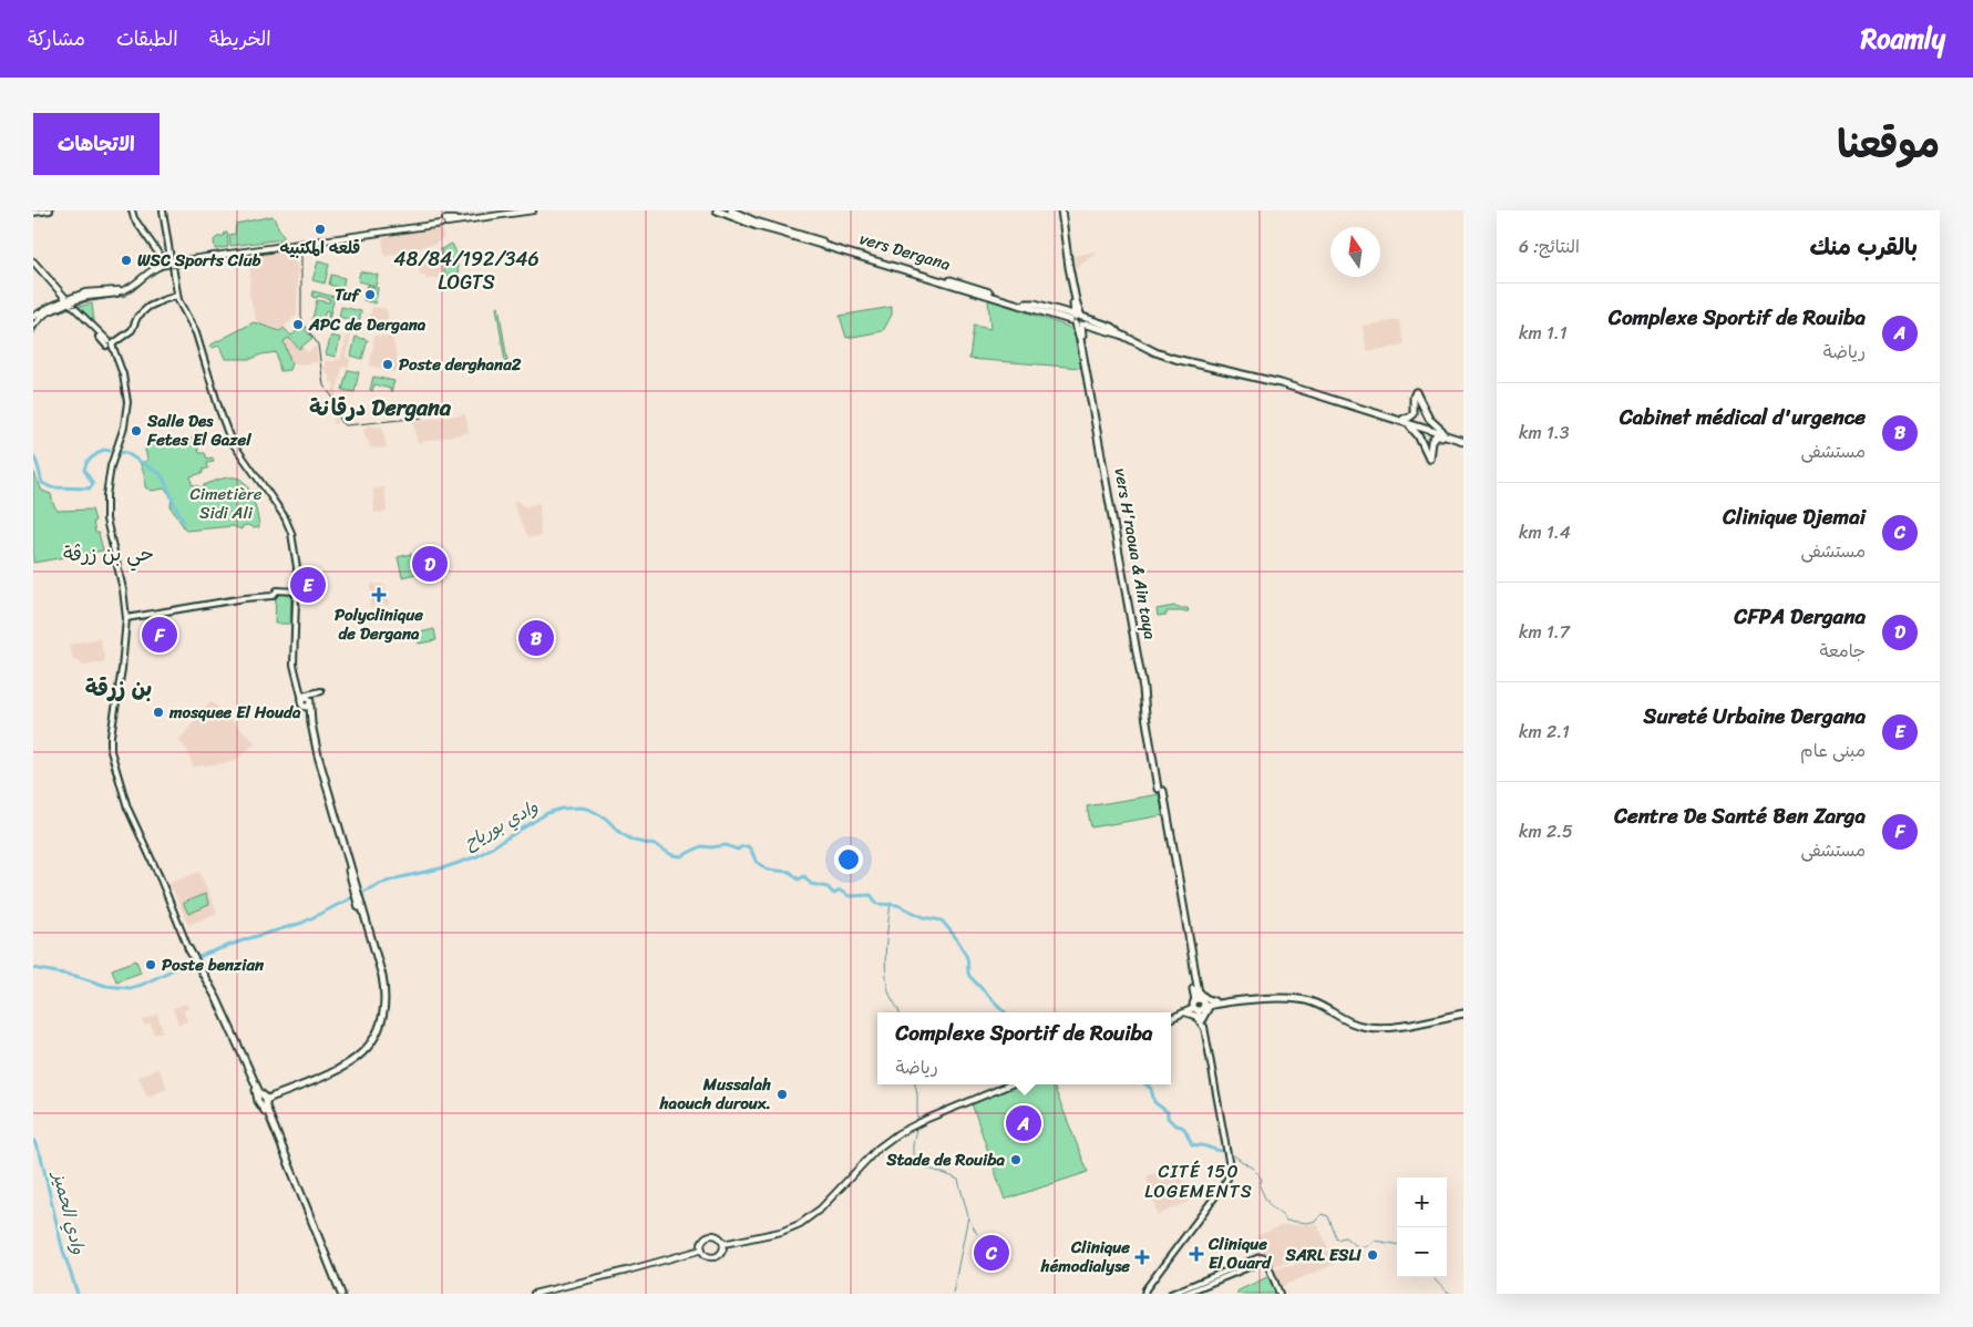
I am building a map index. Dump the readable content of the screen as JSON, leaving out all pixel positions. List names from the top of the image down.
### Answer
{
  "streets": {
    "highway": ["vers Dergana"]
  },
  "districts": [
    "48/84/192/346 LOGTS",
    "درقانة Dergana",
    "حي بن زرڤة",
    "بن زرقة",
    "CITÉ 150 LOGEMENTS"
  ],
  "water": ["وادي بورياح", "وادي الحميز"],
  "parks": ["Cimetière Sidi Ali"],
  "places": {
    "other": [
      "قلعه المكتبيه",
      "WSC Sports Club",
      "Tuf",
      "APC de Dergana",
      "Poste derghana2",
      "Salle Des Fetes El Gazel",
      "mosquee El Houda",
      "Poste benzian",
      "Mussalah haouch duroux.",
      "Stade de Rouiba",
      "SARL ESLI"
    ],
    "health": ["Polyclinique de Dergana", "Clinique El Ouard", "Clinique hémodialyse"]
  },
  "north": "top",
  "page": {
    "header": "Roamly",
    "nav": ["الخريطة", "الطبقات", "مشاركة"],
    "title": "موقعنا",
    "buttons": "الاتجاهات",
    "heading": ["بالقرب منك", "النتائج: 6"],
    "list": [
      {
        "mark": "A",
        "name": "Complexe Sportif de Rouiba",
        "note": "رياضة",
        "value": "1.1 km"
      },
      {
        "mark": "B",
        "name": "Cabinet médical d'urgence",
        "note": "مستشفى",
        "value": "1.3 km"
      },
      {
        "mark": "C",
        "name": "Clinique Djemai",
        "note": "مستشفى",
        "value": "1.4 km"
      },
      {
        "mark": "D",
        "name": "CFPA Dergana",
        "note": "جامعة",
        "value": "1.7 km"
      },
      {
        "mark": "E",
        "name": "Sureté Urbaine Dergana",
        "note": "مبنى عام",
        "value": "2.1 km"
      },
      {
        "mark": "F",
        "name": "Centre De Santé Ben Zarga",
        "note": "مستشفى",
        "value": "2.5 km"
      }
    ],
    "pins": [
      "D",
      "E",
      "F",
      "B",
      "A",
      "C"
    ],
    "popup": ["Complexe Sportif de Rouiba", "رياضة"],
    "map_buttons": ["+", "−"]
  }
}
